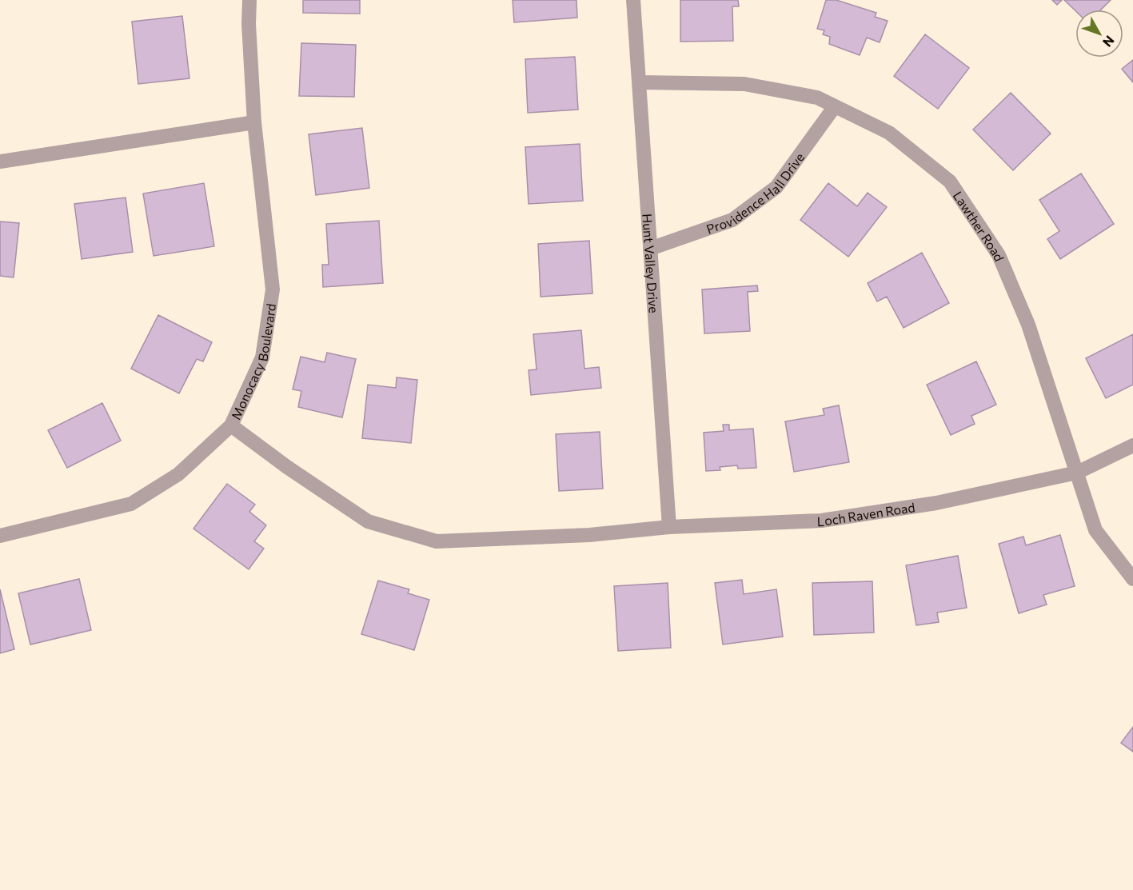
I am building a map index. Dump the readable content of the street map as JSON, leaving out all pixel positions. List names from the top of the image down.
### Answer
{
  "streets": {
    "street": [
      "Providence Hall Drive",
      "Lawther Road",
      "Hunt Valley Drive",
      "Monocacy Boulevard",
      "Loch Raven Road"
    ]
  },
  "crossings": [
    ["Providence Hall Drive", "Lawther Road"],
    ["Providence Hall Drive", "Hunt Valley Drive"],
    ["Lawther Road", "Hunt Valley Drive"],
    ["Lawther Road", "Loch Raven Road"],
    ["Hunt Valley Drive", "Loch Raven Road"],
    ["Monocacy Boulevard", "Loch Raven Road"]
  ],
  "north": "bottom right"
}
